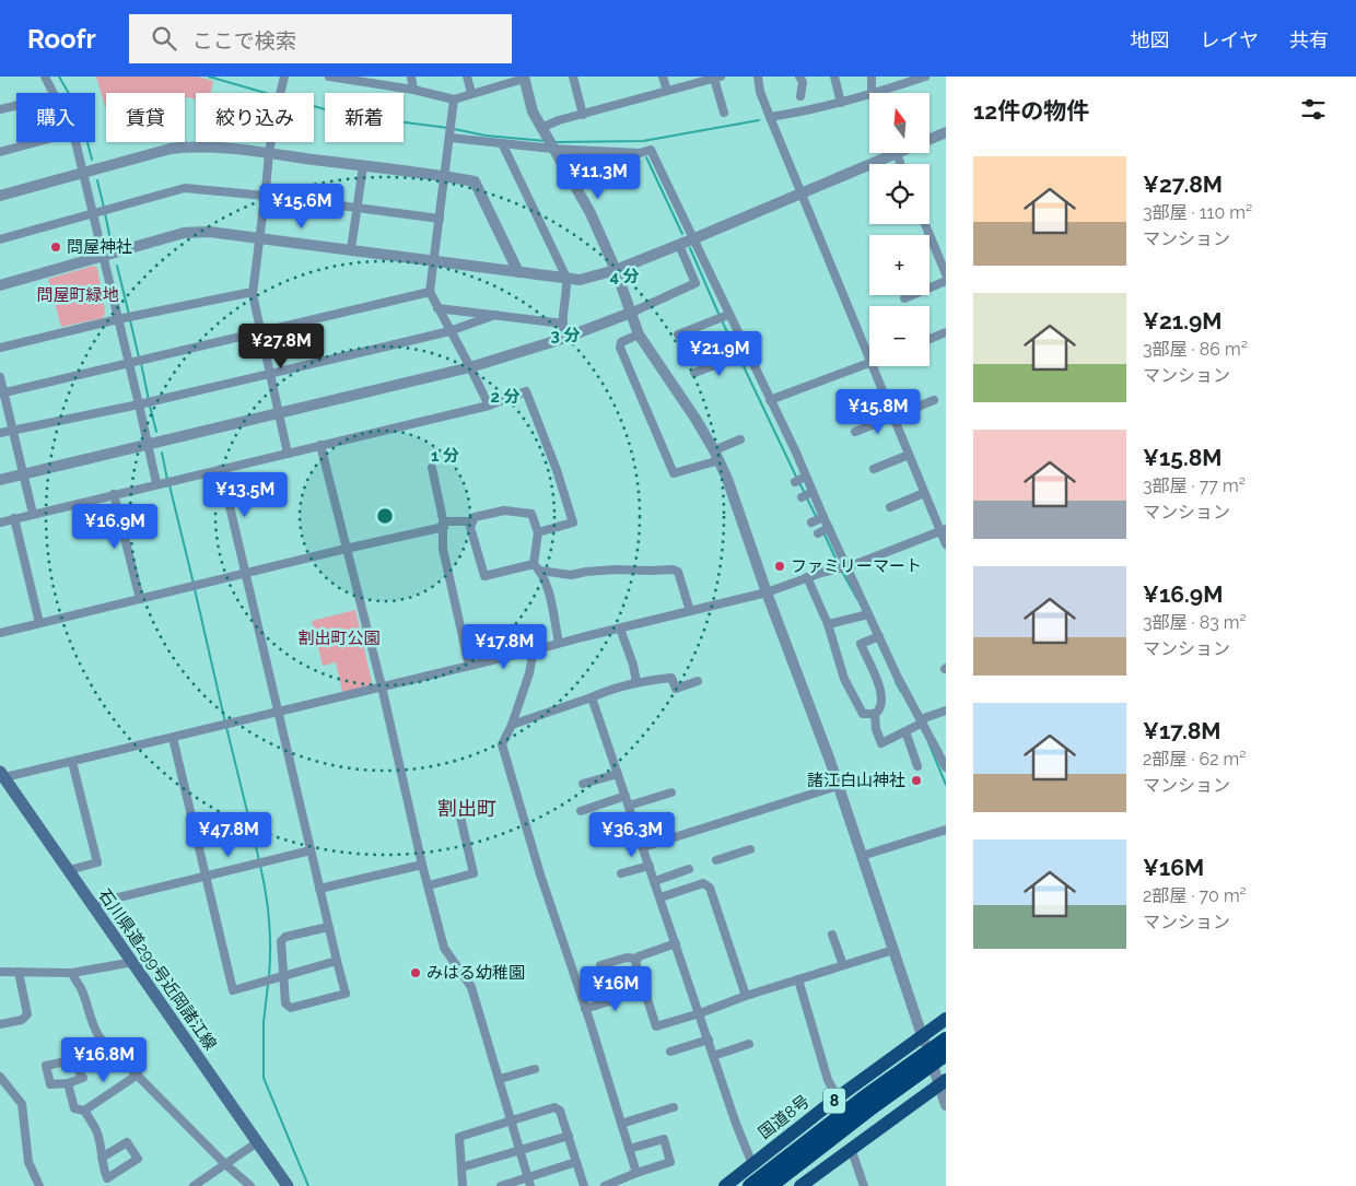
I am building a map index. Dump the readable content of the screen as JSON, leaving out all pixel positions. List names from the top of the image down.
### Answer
{
  "streets": {
    "highway": ["8", "国道8号"],
    "main road": ["石川県道299号近岡諸江線"]
  },
  "districts": ["割出町"],
  "parks": ["問屋町緑地", "割出町公園"],
  "places": [
    "問屋神社",
    "ファミリーマート",
    "諸江白山神社",
    "みはる幼稚園"
  ],
  "north": "top",
  "page": {
    "header": "Roofr",
    "search": "ここで検索",
    "nav": ["地図", "レイヤ", "共有"],
    "heading": "12件の物件",
    "map_buttons": ["+", "−"],
    "chip": [
      "購入",
      "賃貸",
      "絞り込み",
      "新着"
    ],
    "list": [
      {
        "name": "¥27.8M",
        "note": "3部屋 · 110 m² · マンション"
      },
      {
        "name": "¥21.9M",
        "note": "3部屋 · 86 m² · マンション"
      },
      {
        "name": "¥15.8M",
        "note": "3部屋 · 77 m² · マンション"
      },
      {
        "name": "¥16.9M",
        "note": "3部屋 · 83 m² · マンション"
      },
      {
        "name": "¥17.8M",
        "note": "2部屋 · 62 m² · マンション"
      },
      {
        "name": "¥16M",
        "note": "2部屋 · 70 m² · マンション"
      }
    ],
    "price": [
      "¥11.3M",
      "¥15.6M",
      "¥27.8M",
      "¥21.9M",
      "¥15.8M",
      "¥13.5M",
      "¥16.9M",
      "¥17.8M",
      "¥47.8M",
      "¥36.3M",
      "¥16M",
      "¥16.8M"
    ]
  },
  "rings": [
    "4 分",
    "3 分",
    "2 分",
    "1 分"
  ]
}
